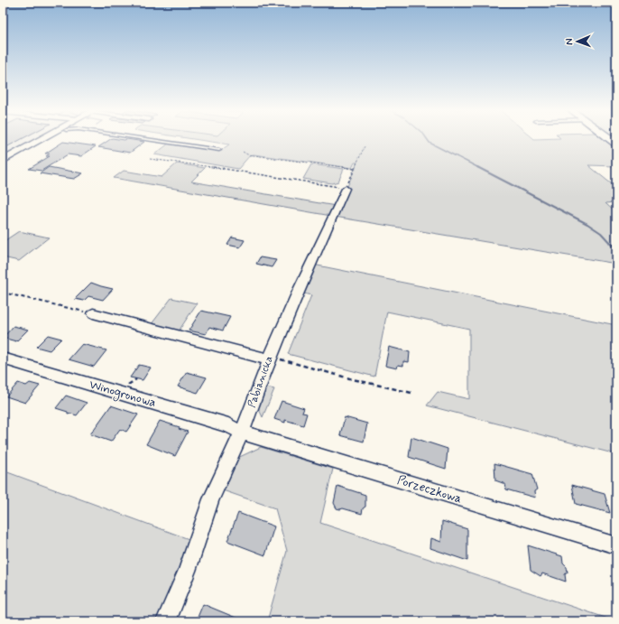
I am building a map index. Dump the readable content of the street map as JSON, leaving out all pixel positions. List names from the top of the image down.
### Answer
{
  "streets": {
    "street": ["Pabianicka", "Winogronowa", "Porzeczkowa"]
  },
  "crossings": [
    ["Pabianicka", "Winogronowa"],
    ["Pabianicka", "Porzeczkowa"],
    ["Winogronowa", "Porzeczkowa"]
  ],
  "north": "left"
}
